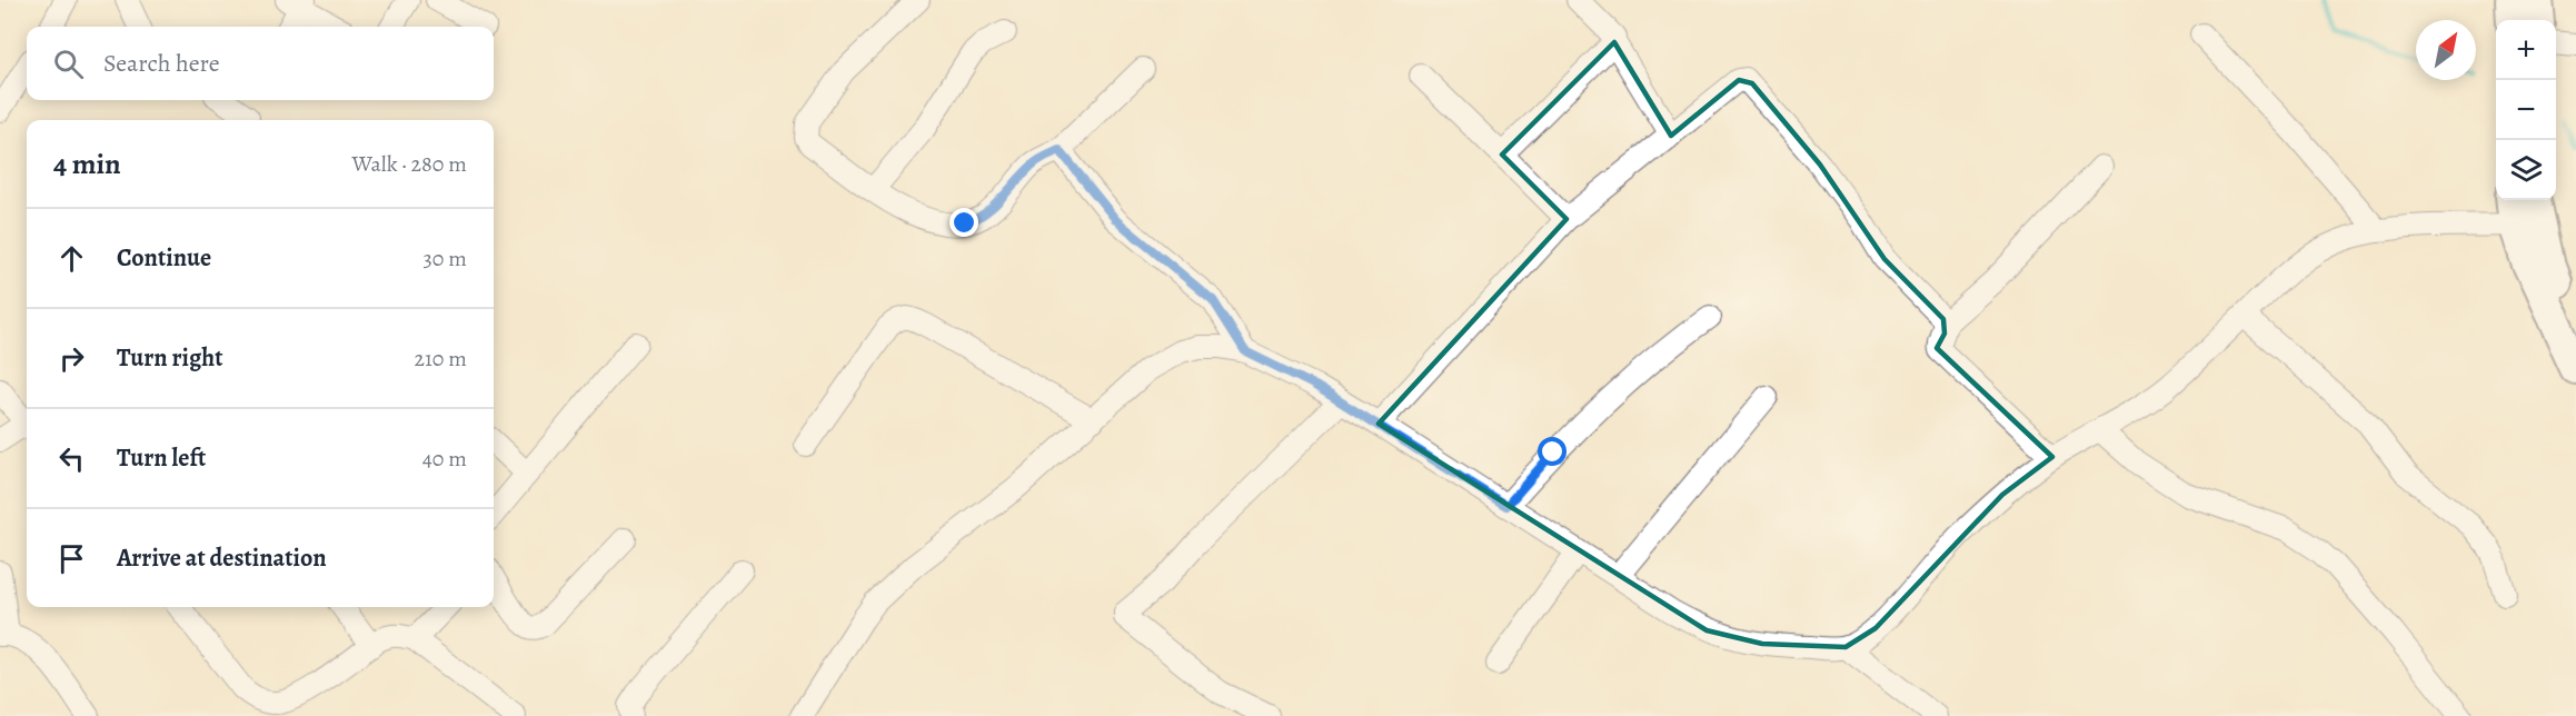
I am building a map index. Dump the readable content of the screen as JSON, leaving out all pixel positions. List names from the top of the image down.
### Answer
{
  "north": "top right",
  "page": {
    "map_buttons": ["+", "−"],
    "search": "Search here",
    "heading": ["4 min", "Walk · 280 m"],
    "list": [
      ["Continue", "30 m"],
      ["Turn right", "210 m"],
      ["Turn left", "40 m"],
      "Arrive at destination"
    ]
  }
}
